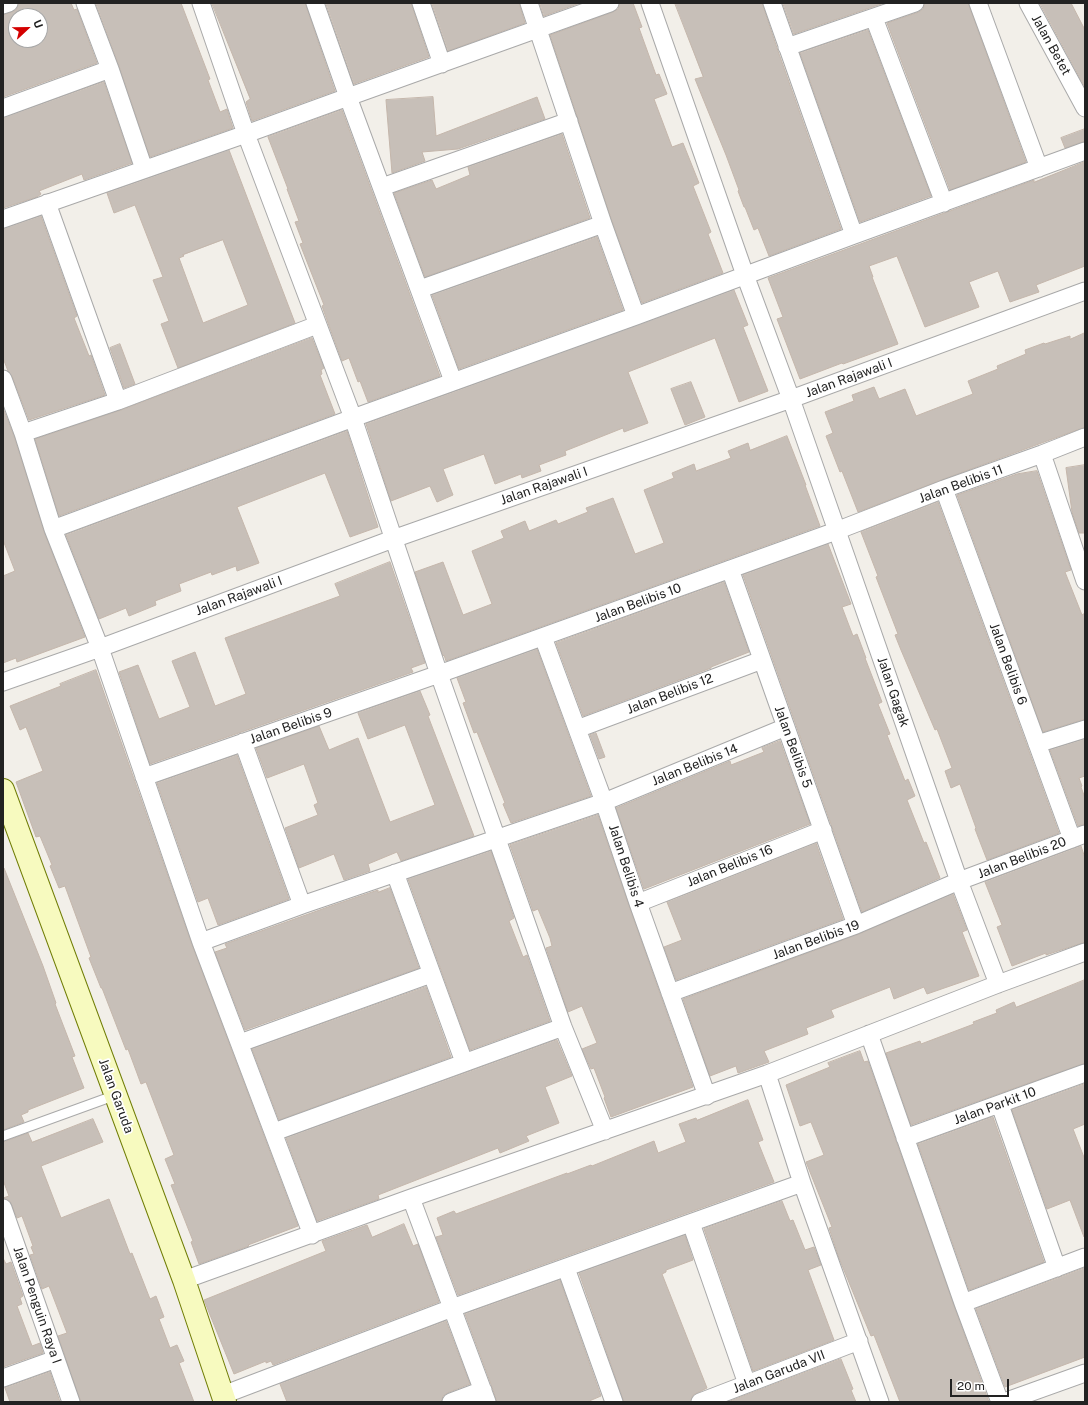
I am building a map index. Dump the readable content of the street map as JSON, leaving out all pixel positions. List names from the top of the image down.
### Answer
{
  "streets": {
    "street": [
      "Jalan Betet",
      "Jalan Rajawali I",
      "Jalan Belibis 11",
      "Jalan Belibis 10",
      "Jalan Belibis 6",
      "Jalan Gagak",
      "Jalan Belibis 12",
      "Jalan Belibis 9",
      "Jalan Belibis 5",
      "Jalan Belibis 14",
      "Jalan Belibis 20",
      "Jalan Belibis 4",
      "Jalan Belibis 16",
      "Jalan Belibis 19",
      "Jalan Garuda",
      "Jalan Parkit 10",
      "Jalan Penguin Raya I",
      "Jalan Garuda VII"
    ]
  },
  "crossings": [
    ["Jalan Rajawali I", "Jalan Gagak"],
    ["Jalan Belibis 11", "Jalan Belibis 10"],
    ["Jalan Belibis 11", "Jalan Belibis 6"],
    ["Jalan Belibis 11", "Jalan Gagak"],
    ["Jalan Belibis 10", "Jalan Gagak"],
    ["Jalan Belibis 10", "Jalan Belibis 9"],
    ["Jalan Belibis 10", "Jalan Belibis 5"],
    ["Jalan Belibis 10", "Jalan Belibis 4"],
    ["Jalan Belibis 6", "Jalan Belibis 20"],
    ["Jalan Gagak", "Jalan Belibis 20"],
    ["Jalan Gagak", "Jalan Belibis 19"],
    ["Jalan Belibis 12", "Jalan Belibis 5"],
    ["Jalan Belibis 12", "Jalan Belibis 4"],
    ["Jalan Belibis 5", "Jalan Belibis 14"],
    ["Jalan Belibis 5", "Jalan Belibis 16"],
    ["Jalan Belibis 5", "Jalan Belibis 19"],
    ["Jalan Belibis 14", "Jalan Belibis 4"],
    ["Jalan Belibis 20", "Jalan Belibis 19"],
    ["Jalan Belibis 4", "Jalan Belibis 16"],
    ["Jalan Belibis 4", "Jalan Belibis 19"]
  ],
  "scale_bar": "20 m",
  "north": "right"
}
